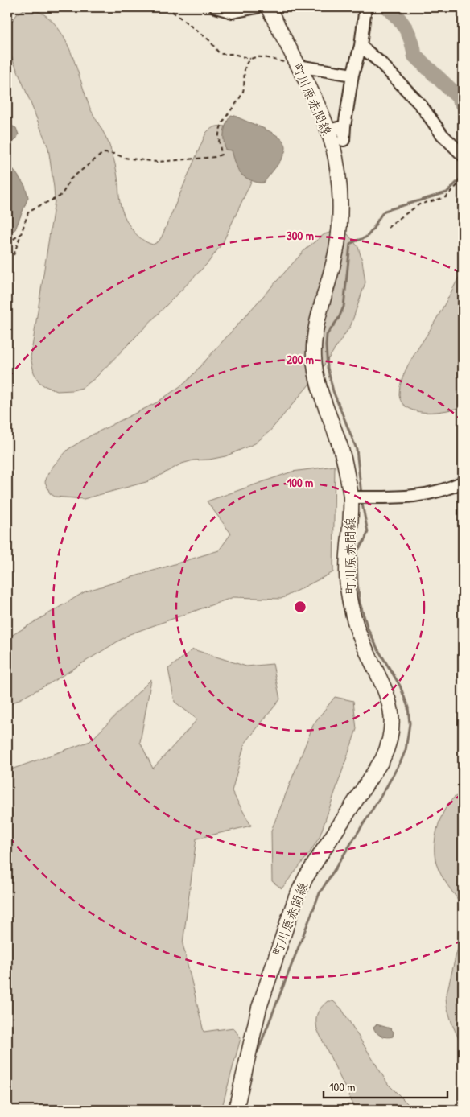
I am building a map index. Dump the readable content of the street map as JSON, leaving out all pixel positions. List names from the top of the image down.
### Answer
{
  "streets": {
    "main road": ["町川原赤間線"]
  },
  "scale_bar": "100 m",
  "rings": ["300 m", "200 m", "100 m"]
}
